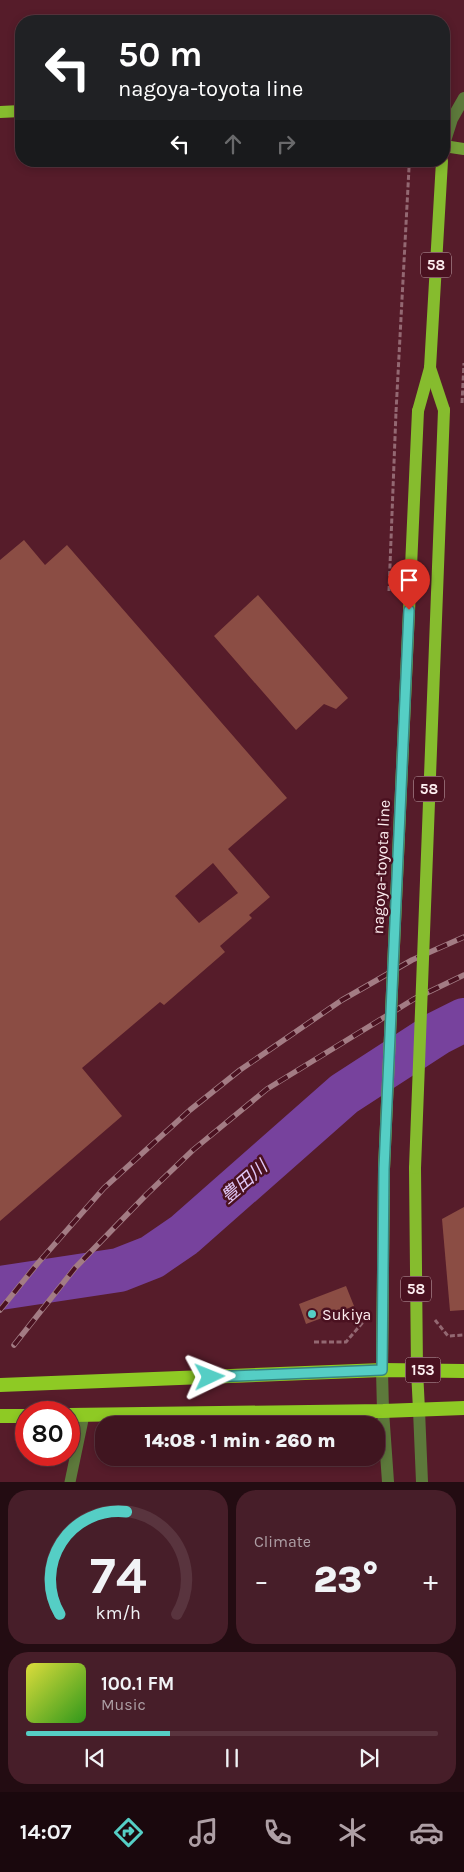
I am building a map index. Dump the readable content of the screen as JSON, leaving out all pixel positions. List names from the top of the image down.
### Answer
{
  "streets": {
    "highway": ["153"],
    "main road": ["58", "nagoya-toyota line"]
  },
  "crossings": [
    ["nagoya-toyota line", "153"]
  ],
  "water": ["豊田川"],
  "places": ["Sukiya"],
  "page": {
    "turn": ["50 m", "nagoya-toyota line"],
    "limit": "80",
    "trip": "14:08 · 1 min · 260 m",
    "tile": "Climate",
    "heat": ["−", "23°", "+"],
    "song": ["100.1 FM", "Music"],
    "tabs": "14:07",
    "gauge": ["74", "km/h"]
  }
}
